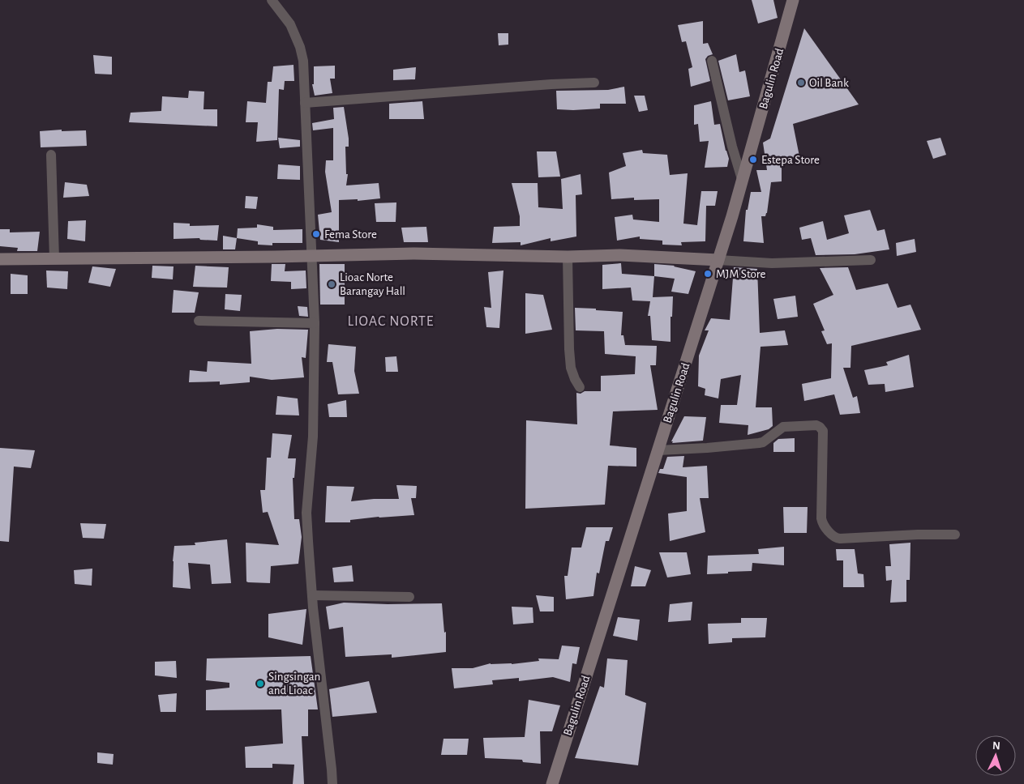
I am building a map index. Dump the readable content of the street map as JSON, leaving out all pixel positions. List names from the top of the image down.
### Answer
{
  "streets": {
    "main road": ["Bagulin Road"]
  },
  "districts": ["LIOAC NORTE"],
  "places": [
    "Oil Bank",
    "Estepa Store",
    "Fema Store",
    "MJM Store",
    "Lioac Norte Barangay Hall",
    "Singsingan and Lioac"
  ],
  "north": "top"
}
